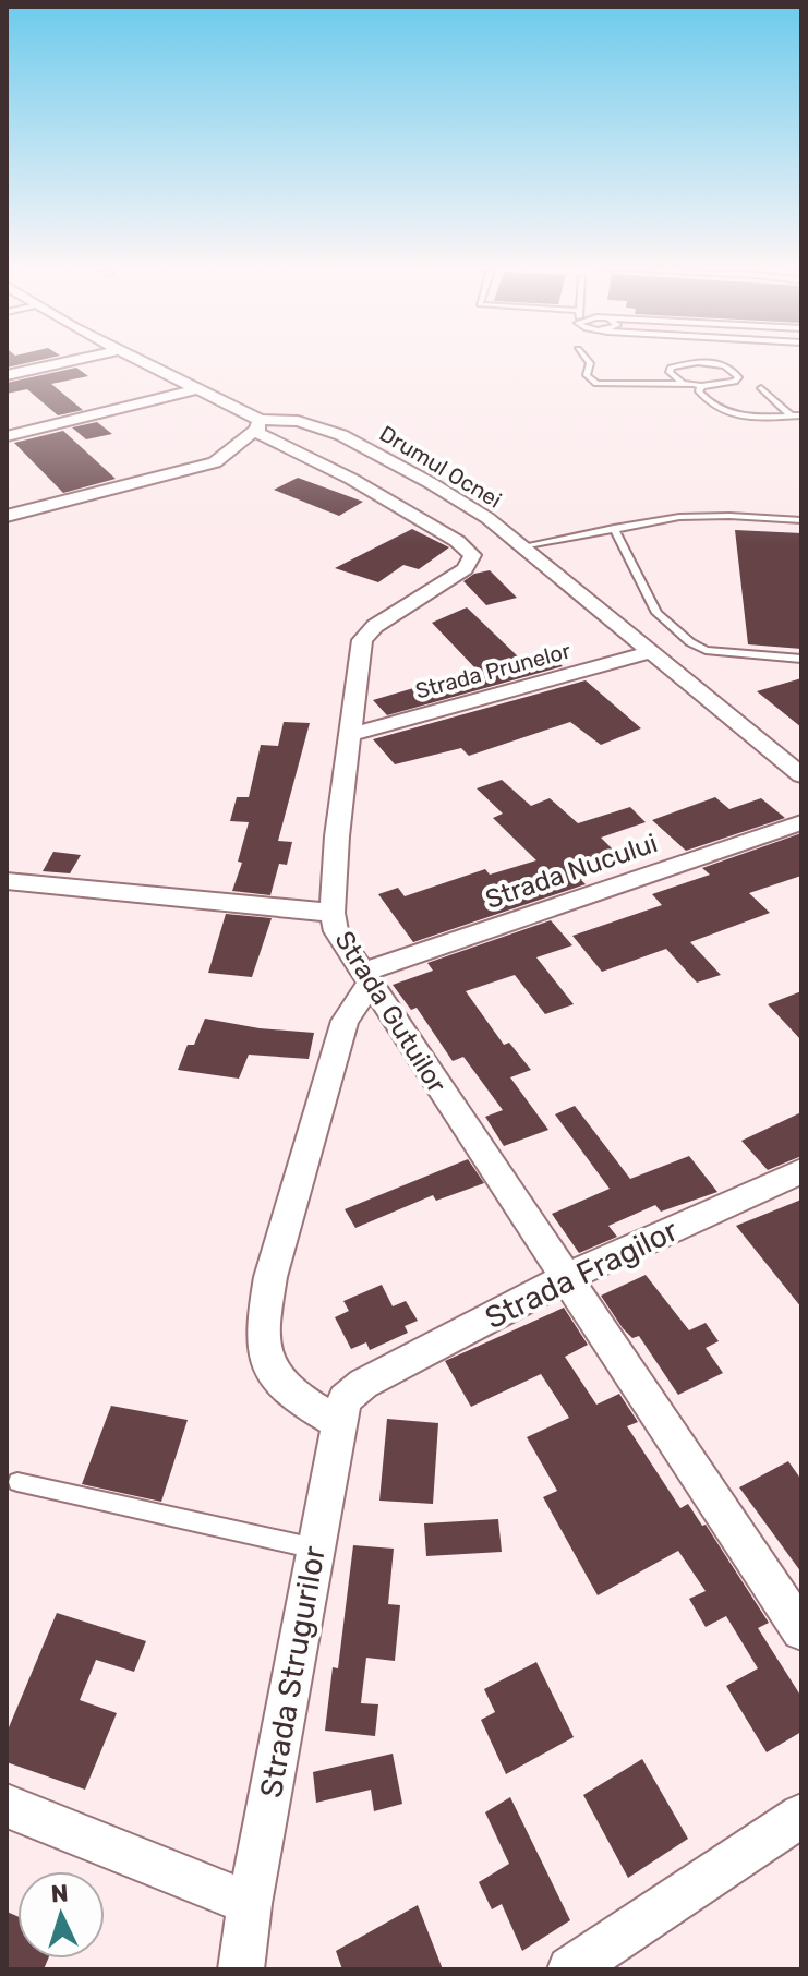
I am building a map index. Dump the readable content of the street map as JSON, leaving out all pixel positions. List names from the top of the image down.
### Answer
{
  "streets": {
    "street": [
      "Drumul Ocnei",
      "Strada Prunelor",
      "Strada Nucului",
      "Strada Gutuilor",
      "Strada Fragilor",
      "Strada Strugurilor"
    ]
  },
  "crossings": [
    ["Drumul Ocnei", "Strada Prunelor"],
    ["Drumul Ocnei", "Strada Gutuilor"],
    ["Strada Prunelor", "Strada Gutuilor"],
    ["Strada Nucului", "Strada Gutuilor"],
    ["Strada Gutuilor", "Strada Fragilor"],
    ["Strada Fragilor", "Strada Strugurilor"]
  ],
  "north": "top"
}
